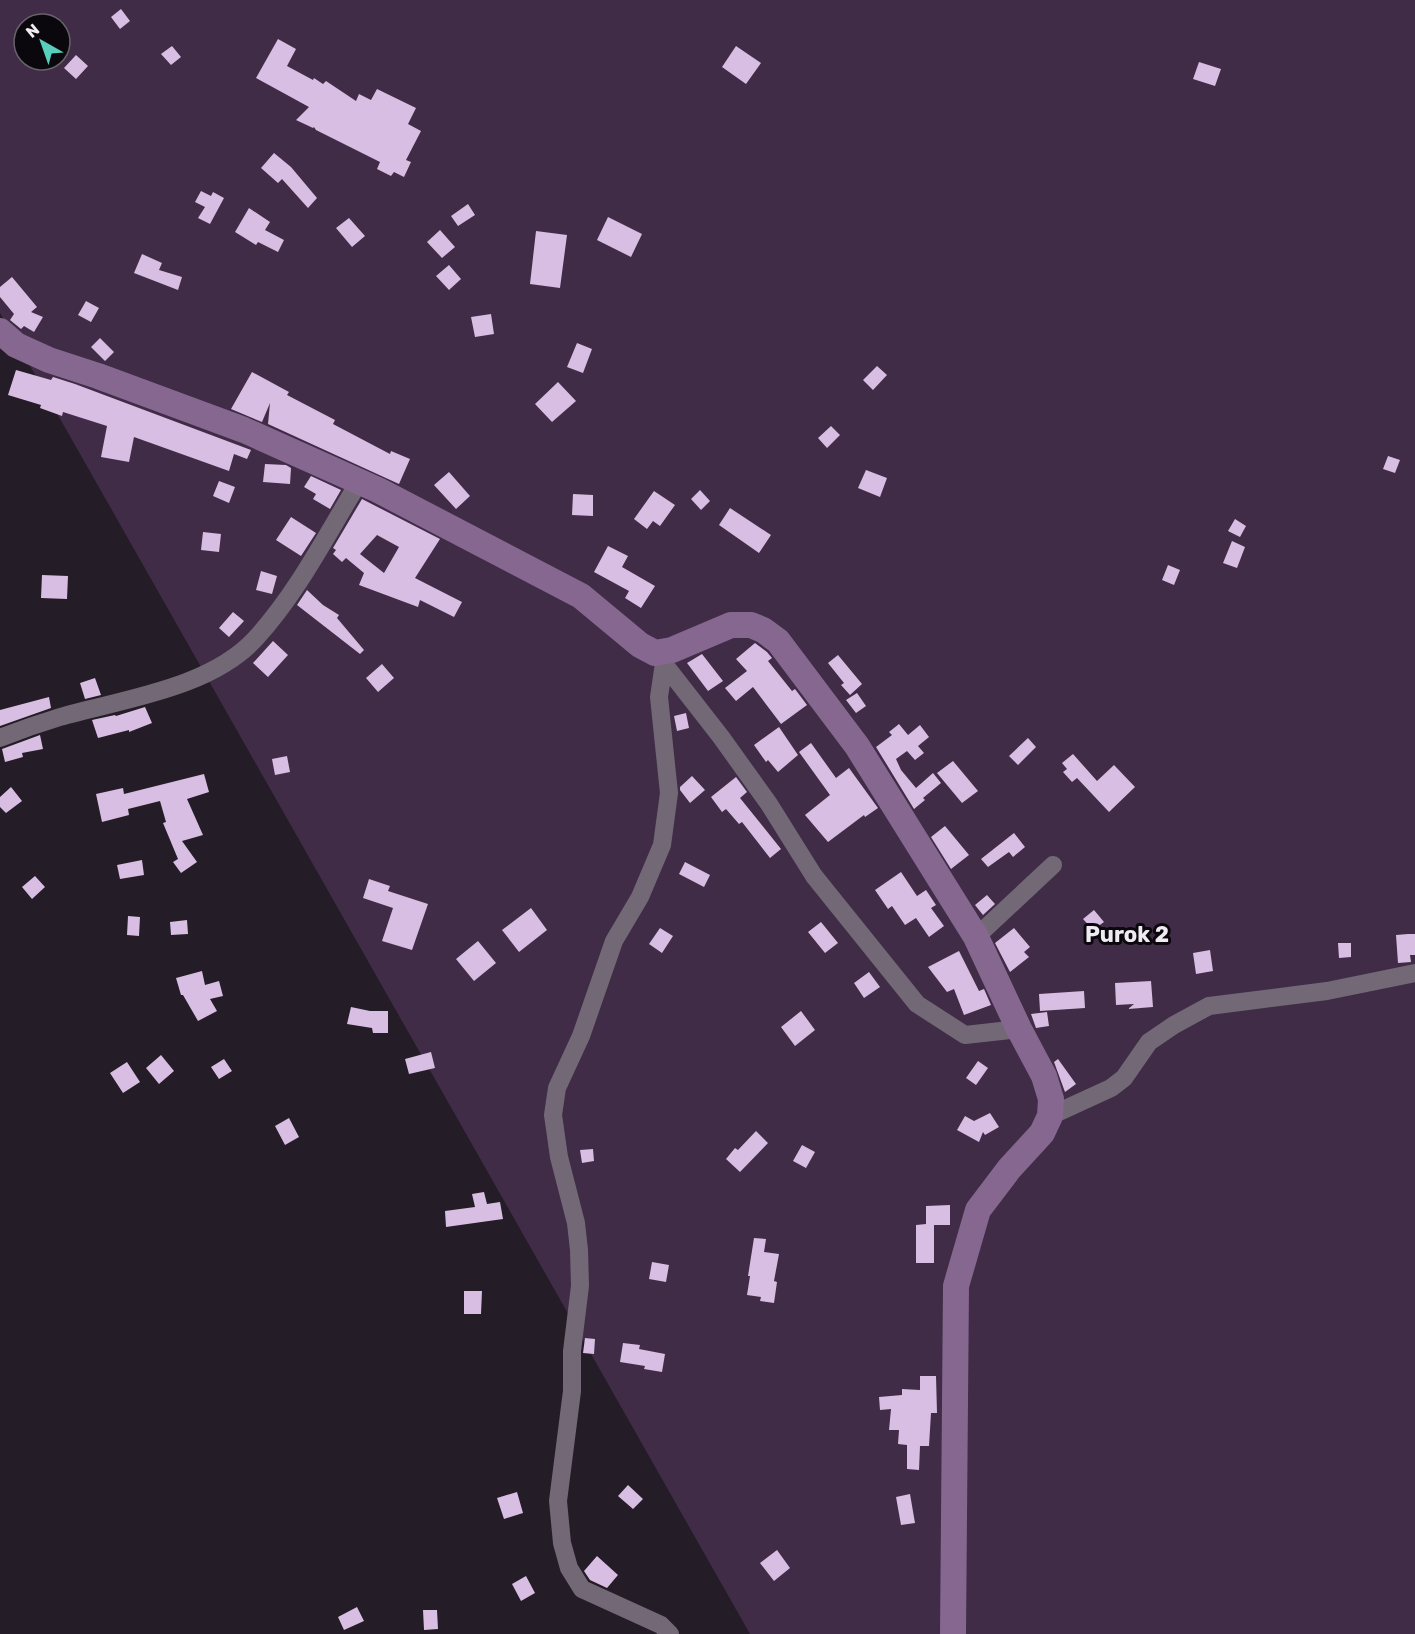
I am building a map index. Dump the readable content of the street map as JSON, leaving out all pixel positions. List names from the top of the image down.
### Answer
{
  "districts": ["Purok 2"],
  "north": "top left"
}
